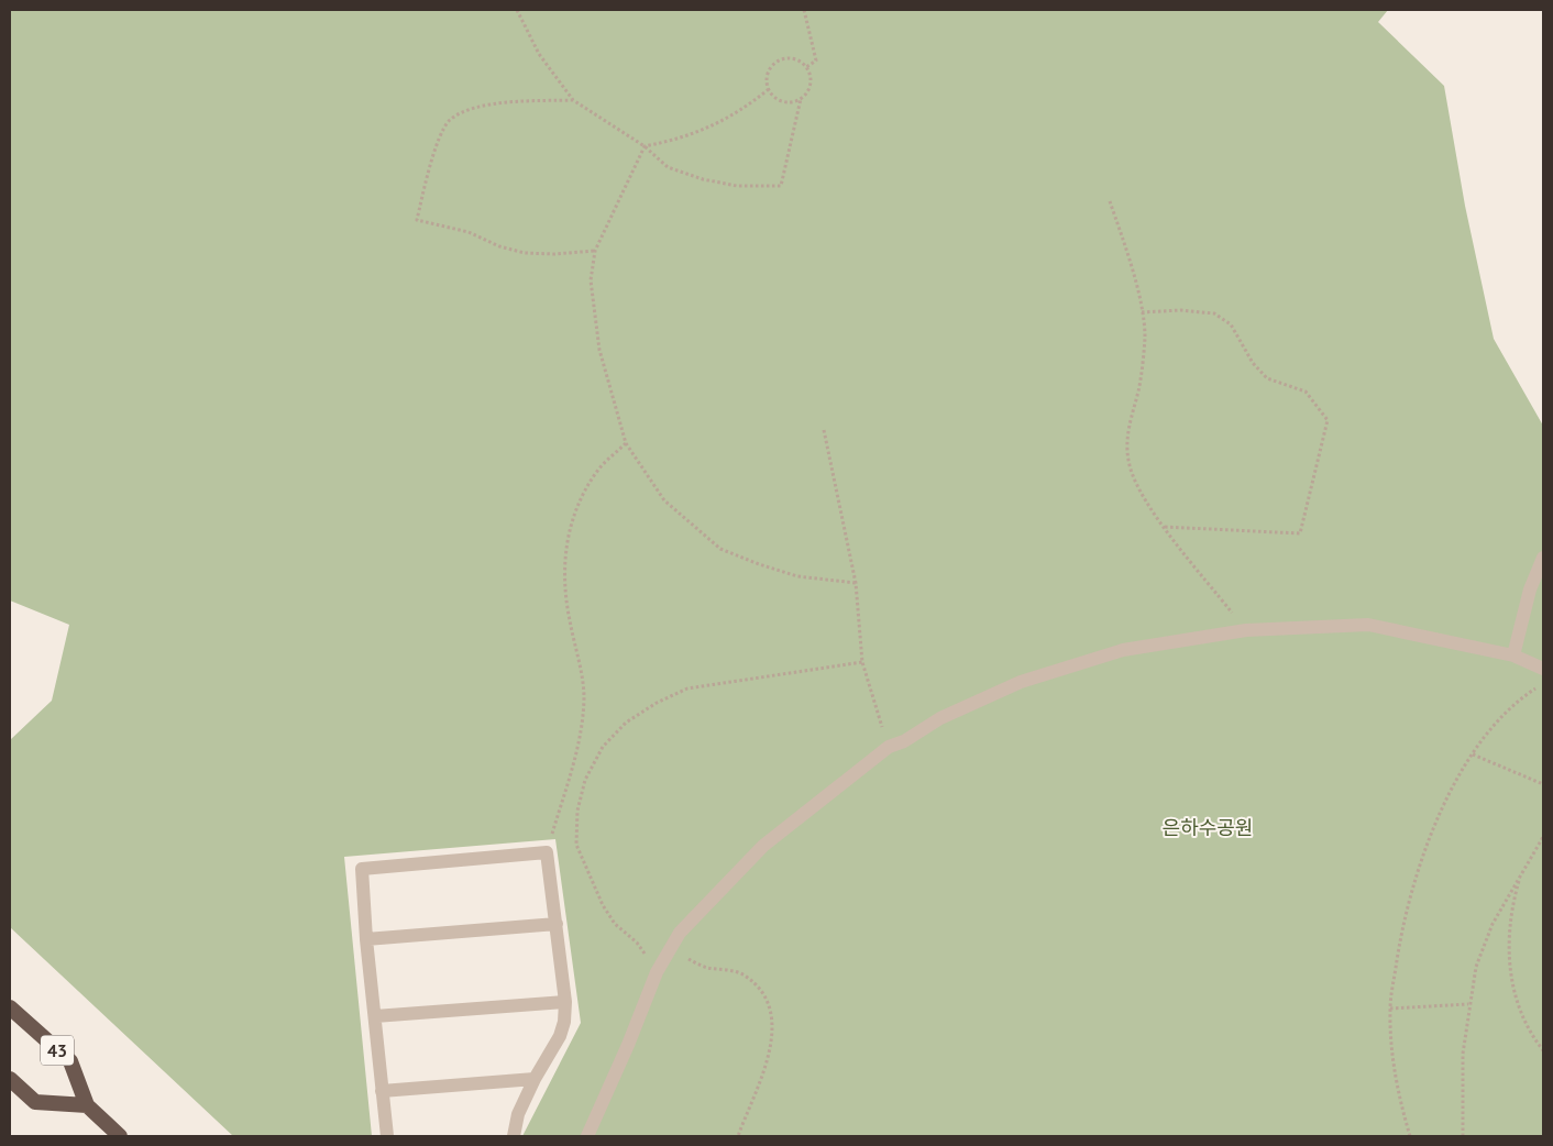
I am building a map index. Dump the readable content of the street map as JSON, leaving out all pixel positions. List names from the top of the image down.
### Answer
{
  "streets": {
    "highway": ["43"]
  },
  "parks": ["은하수공원"]
}
